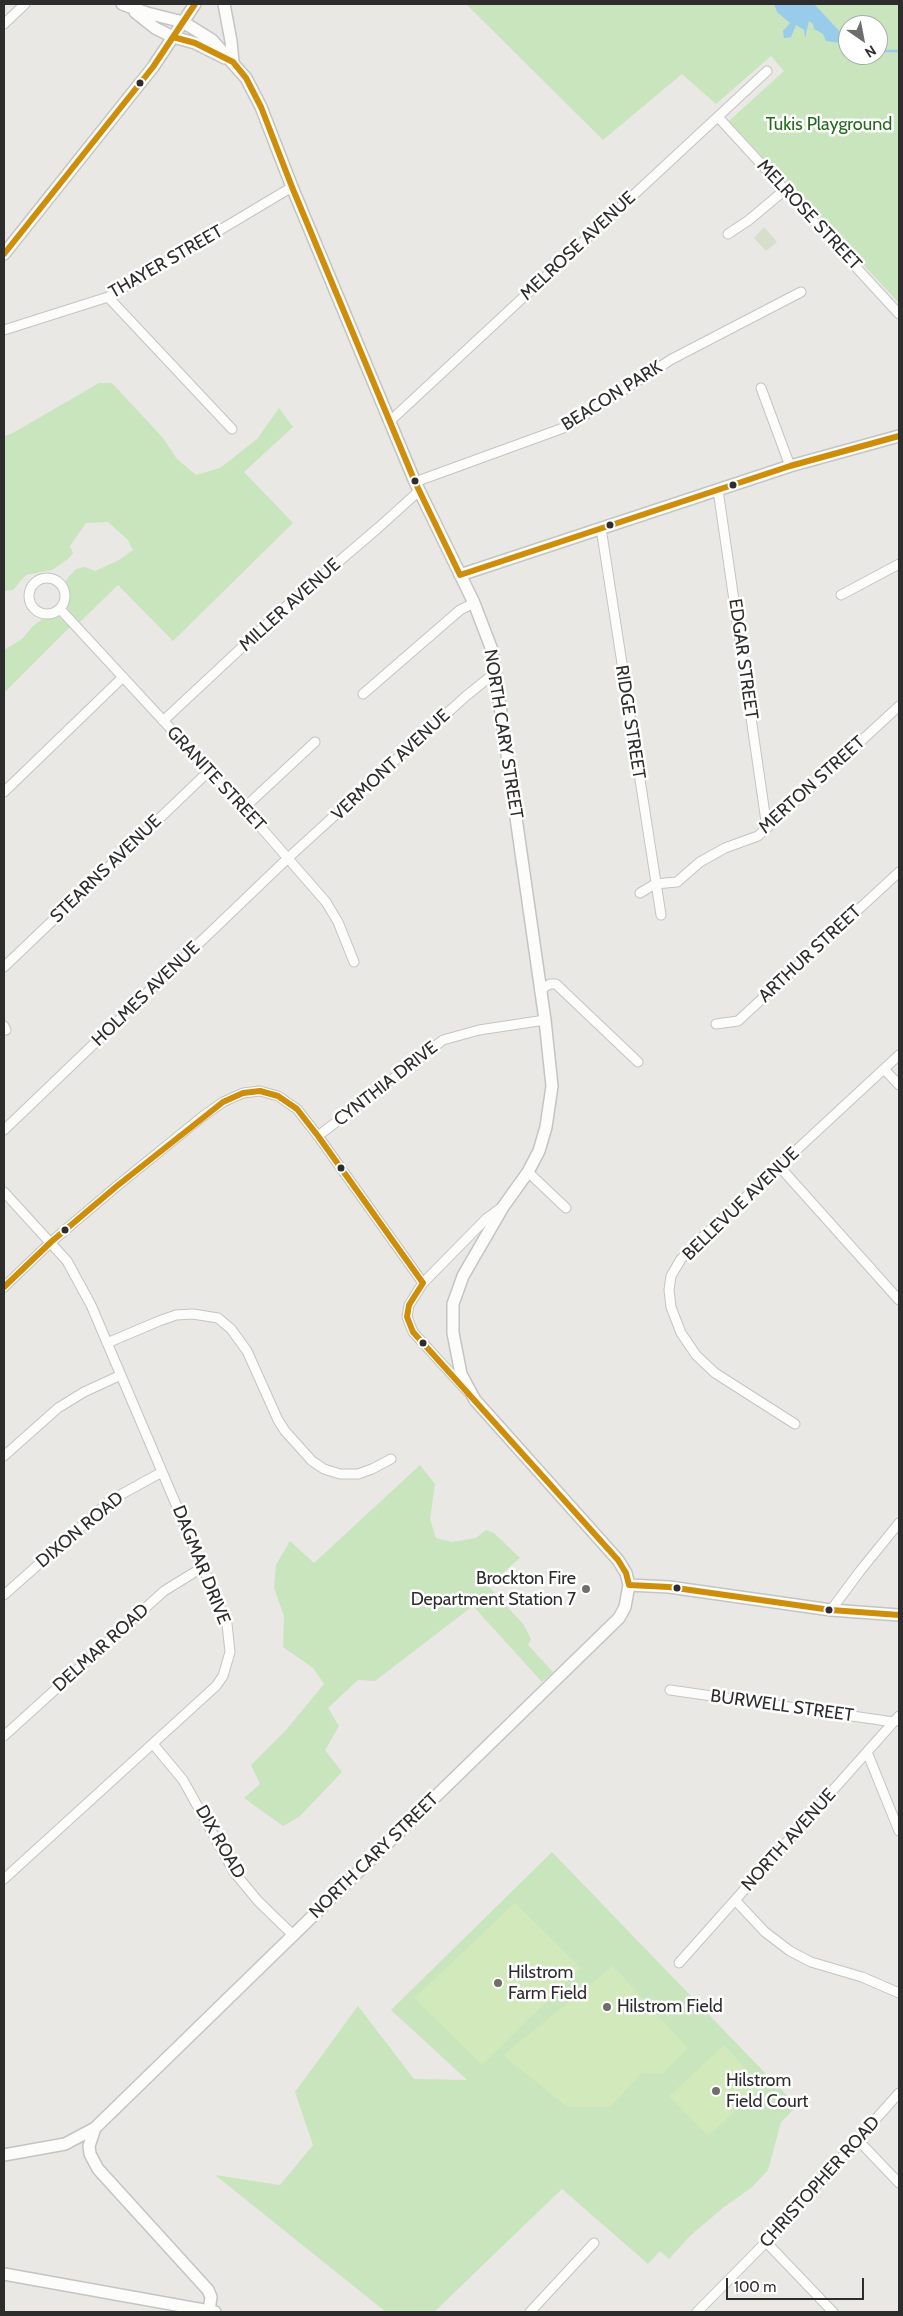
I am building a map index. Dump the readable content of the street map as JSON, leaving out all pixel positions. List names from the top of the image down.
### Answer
{
  "streets": {
    "street": [
      "MELROSE STREET",
      "MELROSE AVENUE",
      "THAYER STREET",
      "BEACON PARK",
      "MILLER AVENUE",
      "EDGAR STREET",
      "RIDGE STREET",
      "NORTH CARY STREET",
      "VERMONT AVENUE",
      "GRANITE STREET",
      "MERTON STREET",
      "STEARNS AVENUE",
      "ARTHUR STREET",
      "HOLMES AVENUE",
      "CYNTHIA DRIVE",
      "BELLEVUE AVENUE",
      "DIXON ROAD",
      "DAGMAR DRIVE",
      "DELMAR ROAD",
      "BURWELL STREET",
      "NORTH AVENUE",
      "DIX ROAD",
      "CHRISTOPHER ROAD"
    ]
  },
  "crossings": [
    ["MELROSE STREET", "MELROSE AVENUE"],
    ["MELROSE AVENUE", "NORTH CARY STREET"],
    ["THAYER STREET", "NORTH CARY STREET"],
    ["BEACON PARK", "MILLER AVENUE"],
    ["BEACON PARK", "NORTH CARY STREET"],
    ["MILLER AVENUE", "NORTH CARY STREET"],
    ["MILLER AVENUE", "GRANITE STREET"],
    ["EDGAR STREET", "MERTON STREET"],
    ["RIDGE STREET", "MERTON STREET"],
    ["NORTH CARY STREET", "VERMONT AVENUE"],
    ["NORTH CARY STREET", "CYNTHIA DRIVE"],
    ["NORTH CARY STREET", "DIX ROAD"],
    ["VERMONT AVENUE", "GRANITE STREET"],
    ["VERMONT AVENUE", "HOLMES AVENUE"],
    ["GRANITE STREET", "STEARNS AVENUE"],
    ["GRANITE STREET", "HOLMES AVENUE"],
    ["DIXON ROAD", "DAGMAR DRIVE"],
    ["DAGMAR DRIVE", "DELMAR ROAD"],
    ["DAGMAR DRIVE", "DIX ROAD"],
    ["BURWELL STREET", "NORTH AVENUE"]
  ],
  "parks": ["Tukis Playground"],
  "places": [
    "Brockton Fire Department Station 7",
    "Hilstrom Farm Field",
    "Hilstrom Field",
    "Hilstrom Field Court"
  ],
  "scale_bar": "100 m",
  "north": "bottom right"
}
